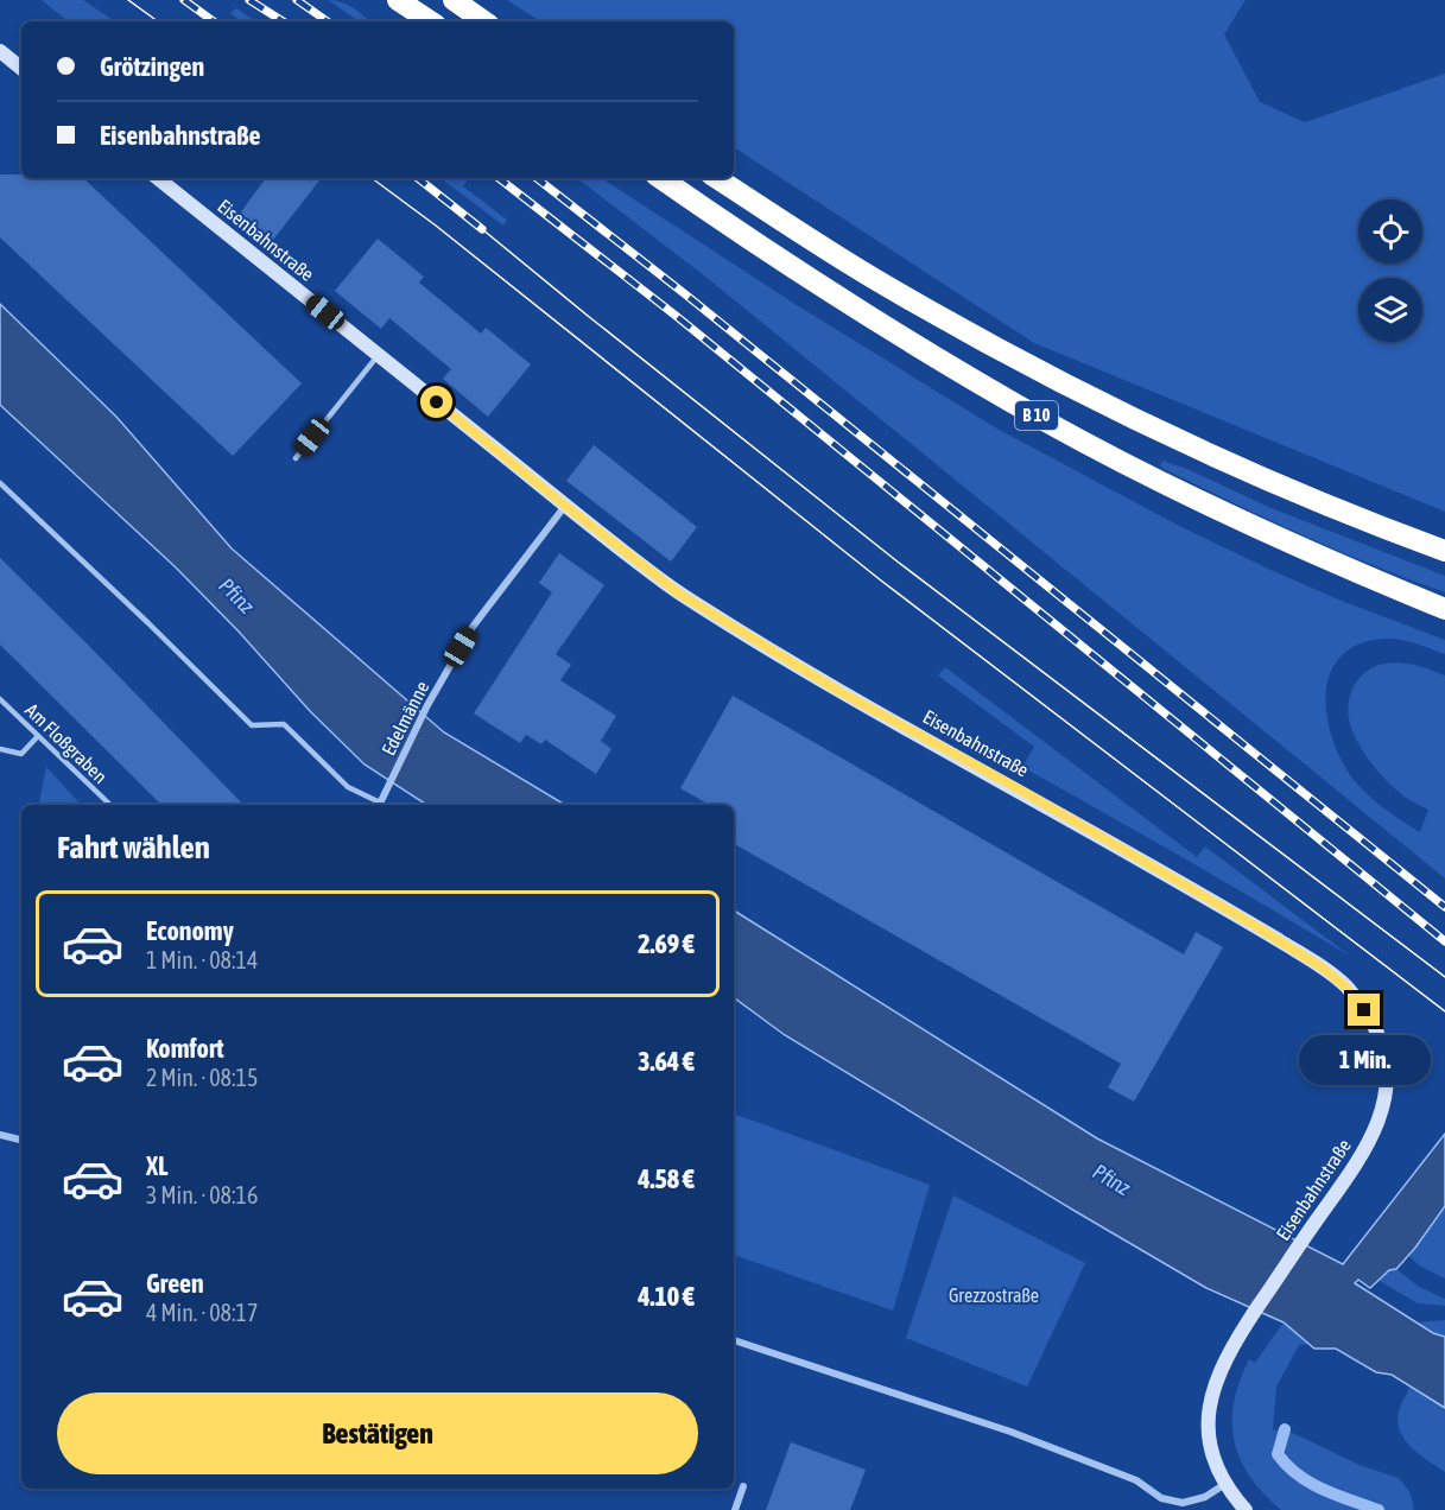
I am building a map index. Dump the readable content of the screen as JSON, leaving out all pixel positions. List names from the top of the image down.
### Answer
{
  "streets": {
    "highway": ["B 10"],
    "street": ["Eisenbahnstraße", "Edelmänne"],
    "lane": ["Am Floßgraben"]
  },
  "crossings": [
    ["Eisenbahnstraße", "Edelmänne"]
  ],
  "water": ["Pfinz"],
  "parks": ["Grezzostraße"],
  "page": {
    "banner": ["Grötzingen", "Eisenbahnstraße"],
    "heading": "Fahrt wählen",
    "list": [
      {
        "name": "Economy",
        "note": "1 Min. · 08:14",
        "value": "2.69 €"
      },
      {
        "name": "Komfort",
        "note": "2 Min. · 08:15",
        "value": "3.64 €"
      },
      {
        "name": "XL",
        "note": "3 Min. · 08:16",
        "value": "4.58 €"
      },
      {
        "name": "Green",
        "note": "4 Min. · 08:17",
        "value": "4.10 €"
      }
    ],
    "bubble": "1 Min.",
    "buttons": "Bestätigen"
  }
}
